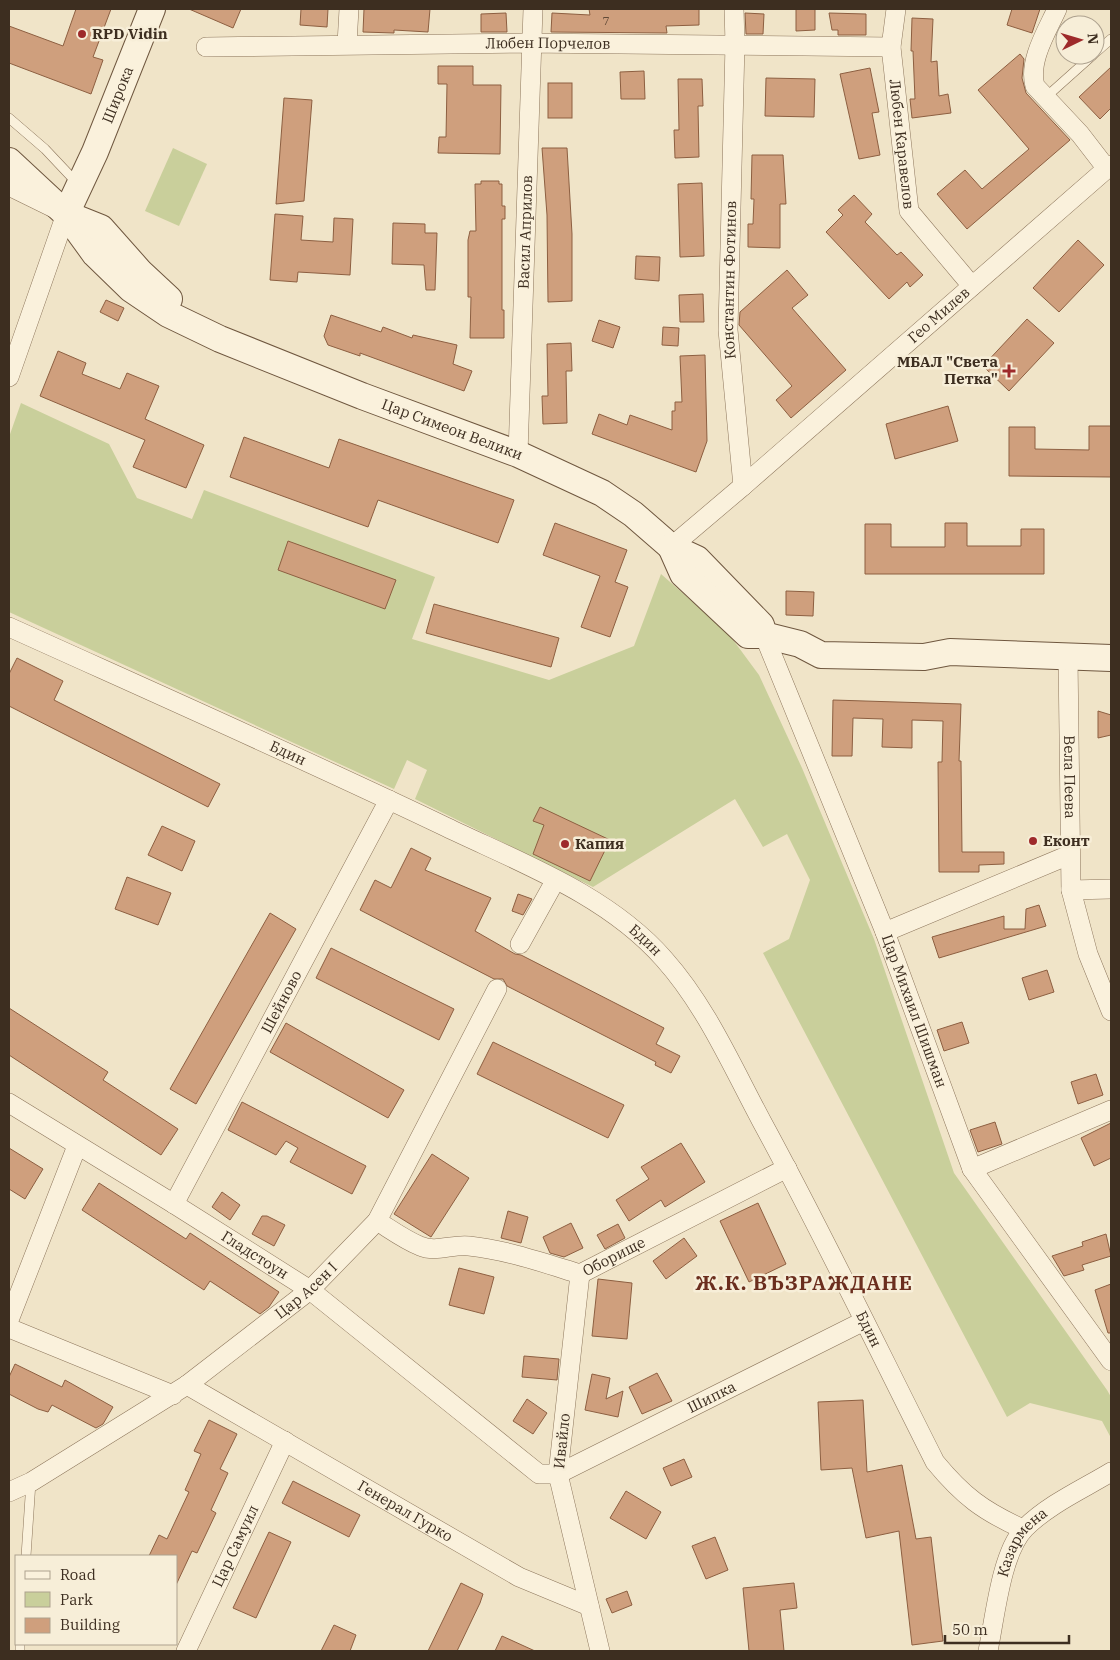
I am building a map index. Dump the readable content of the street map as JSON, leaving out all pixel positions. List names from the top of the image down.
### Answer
{
  "streets": {
    "main road": ["Широка", "Цар Симеон Велики"],
    "street": [
      "Любен Порчелов",
      "Любен Каравелов",
      "Васил Априлов",
      "Константин Фотинов",
      "Гео Милев",
      "Бдин",
      "Вела Пеева",
      "Шейново",
      "Цар Михаил Шишман",
      "Гладстоун",
      "Оборище",
      "Цар Асен I",
      "Шипка",
      "Ивайло",
      "Генерал Гурко",
      "Казармена",
      "Цар Самуил"
    ]
  },
  "crossings": [
    ["Любен Порчелов", "Любен Каравелов"],
    ["Любен Порчелов", "Васил Априлов"],
    ["Любен Порчелов", "Константин Фотинов"],
    ["Широка", "Цар Симеон Велики"],
    ["Любен Каравелов", "Гео Милев"],
    ["Васил Априлов", "Цар Симеон Велики"],
    ["Константин Фотинов", "Гео Милев"],
    ["Цар Симеон Велики", "Цар Михаил Шишман"],
    ["Бдин", "Шейново"],
    ["Бдин", "Оборище"],
    ["Бдин", "Шипка"],
    ["Бдин", "Казармена"],
    ["Шейново", "Гладстоун"],
    ["Гладстоун", "Цар Асен I"],
    ["Гладстоун", "Шипка"],
    ["Гладстоун", "Ивайло"],
    ["Оборище", "Цар Асен I"],
    ["Оборище", "Ивайло"],
    ["Цар Асен I", "Генерал Гурко"],
    ["Шипка", "Ивайло"],
    ["Ивайло", "Генерал Гурко"],
    ["Генерал Гурко", "Цар Самуил"]
  ],
  "districts": ["Ж.К. ВЪЗРАЖДАНЕ"],
  "places": {
    "other": ["RPD Vidin", "Еконт", "Капия"],
    "health": ["МБАЛ \"Света Петка\""]
  },
  "house_numbers": ["7"],
  "legend": ["Road", "Park", "Building"],
  "scale_bar": "50 m",
  "north": "right"
}
